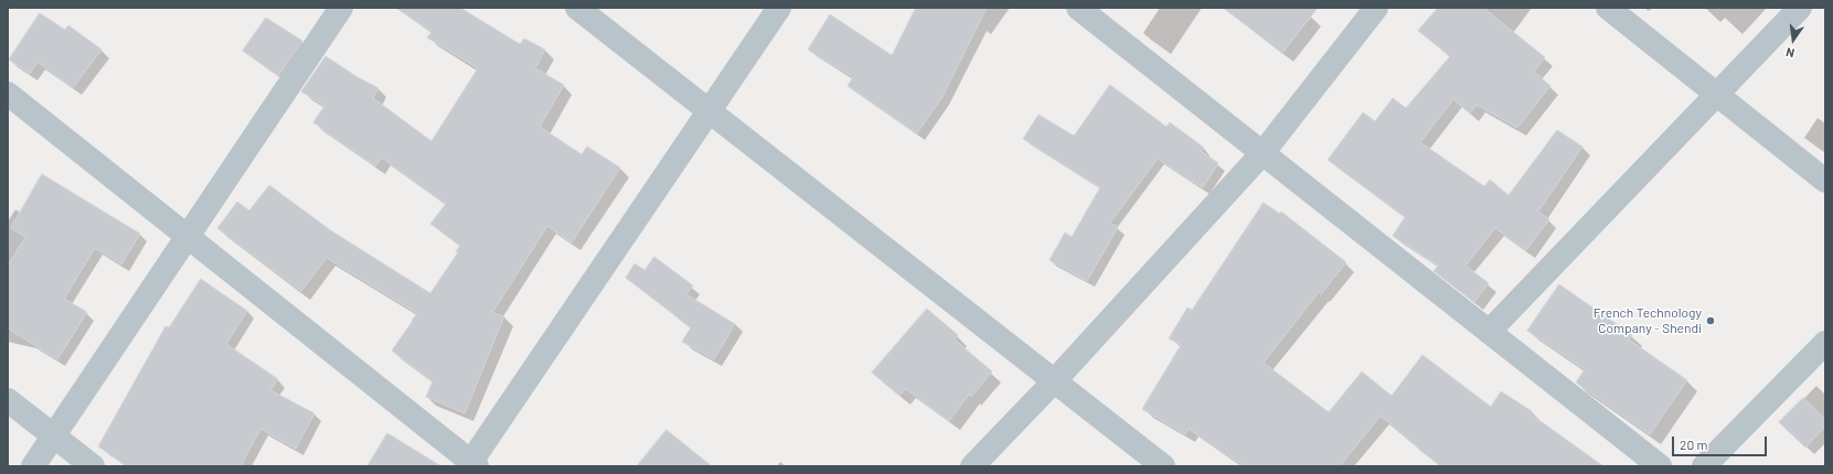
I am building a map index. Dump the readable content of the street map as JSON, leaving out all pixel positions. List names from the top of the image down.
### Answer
{
  "places": ["French Technology Company - Shendi"],
  "scale_bar": "20 m",
  "north": "bottom"
}
